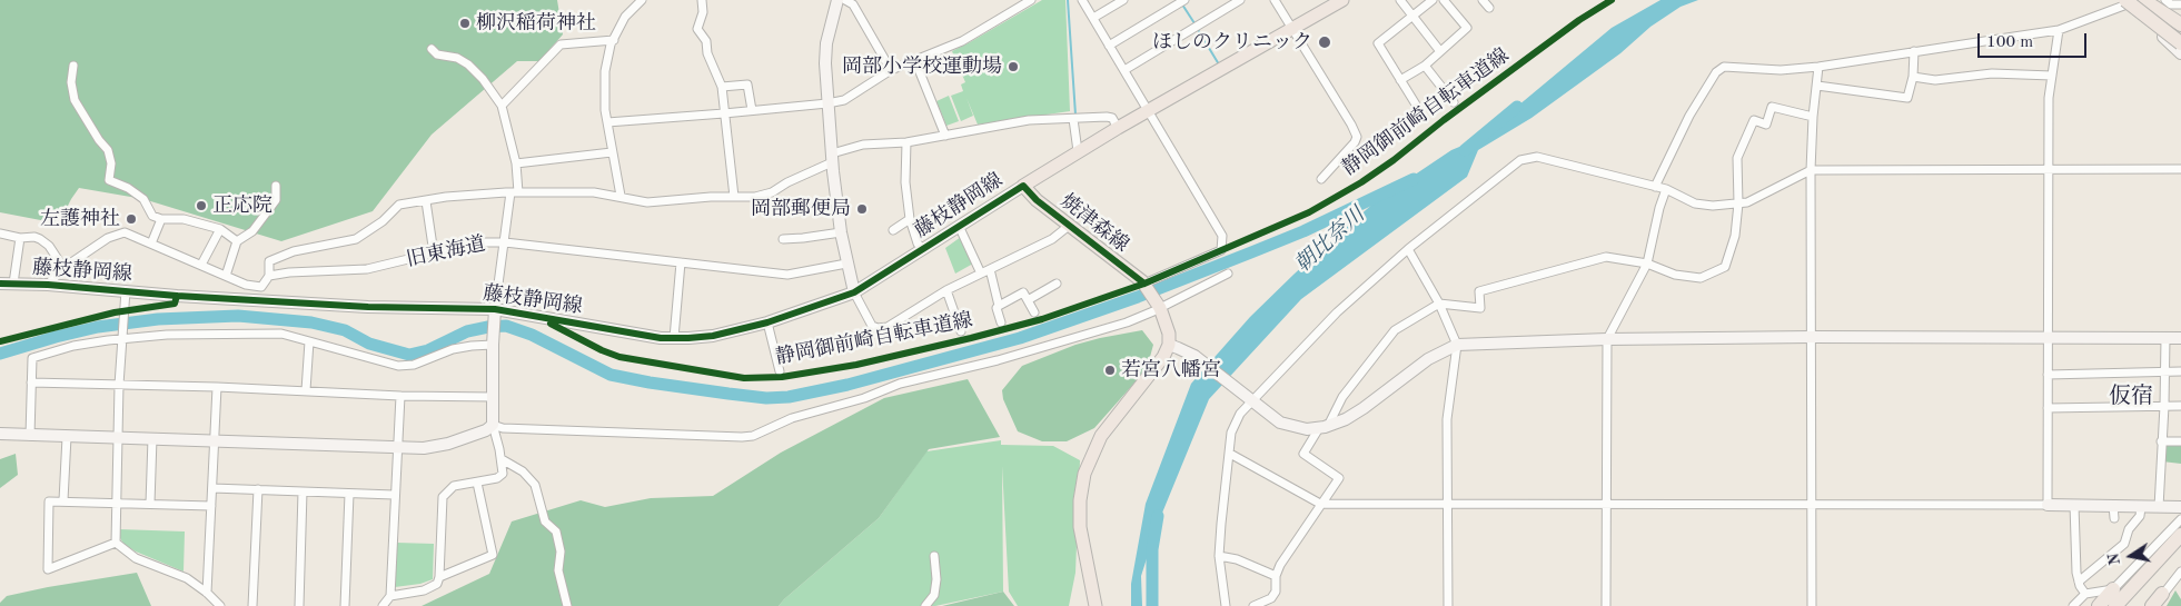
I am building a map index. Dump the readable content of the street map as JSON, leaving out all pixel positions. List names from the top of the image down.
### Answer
{
  "streets": {
    "main road": ["焼津森線"],
    "street": ["藤枝静岡線", "旧東海道"],
    "cycle path": ["静岡御前崎自転車道線"]
  },
  "crossings": [
    ["藤枝静岡線", "焼津森線"]
  ],
  "districts": ["仮宿"],
  "water": ["朝比奈川"],
  "places": [
    "柳沢稲荷神社",
    "ほしのクリニック",
    "岡部小学校運動場",
    "正応院",
    "岡部郵便局",
    "左護神社",
    "若宮八幡宮"
  ],
  "scale_bar": "100 m",
  "north": "left"
}
